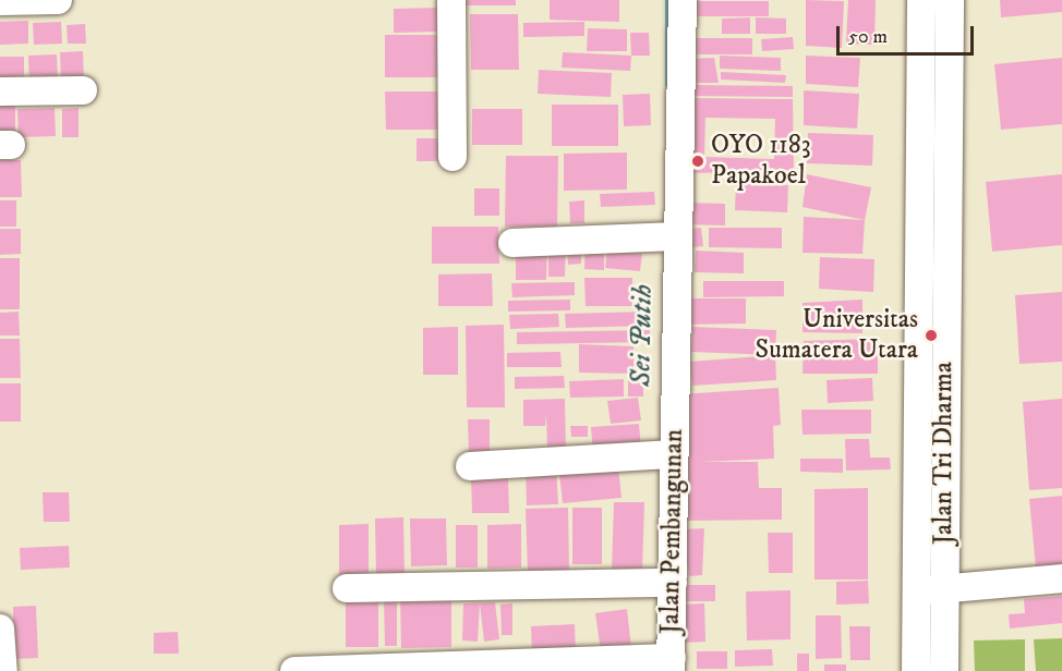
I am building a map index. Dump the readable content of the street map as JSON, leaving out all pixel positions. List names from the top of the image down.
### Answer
{
  "streets": {
    "street": ["Jalan Tri Dharma", "Jalan Pembangunan"]
  },
  "water": ["Sei Putih"],
  "places": ["OYO 1183 Papakoel", "Universitas Sumatera Utara"],
  "scale_bar": "50 m"
}
